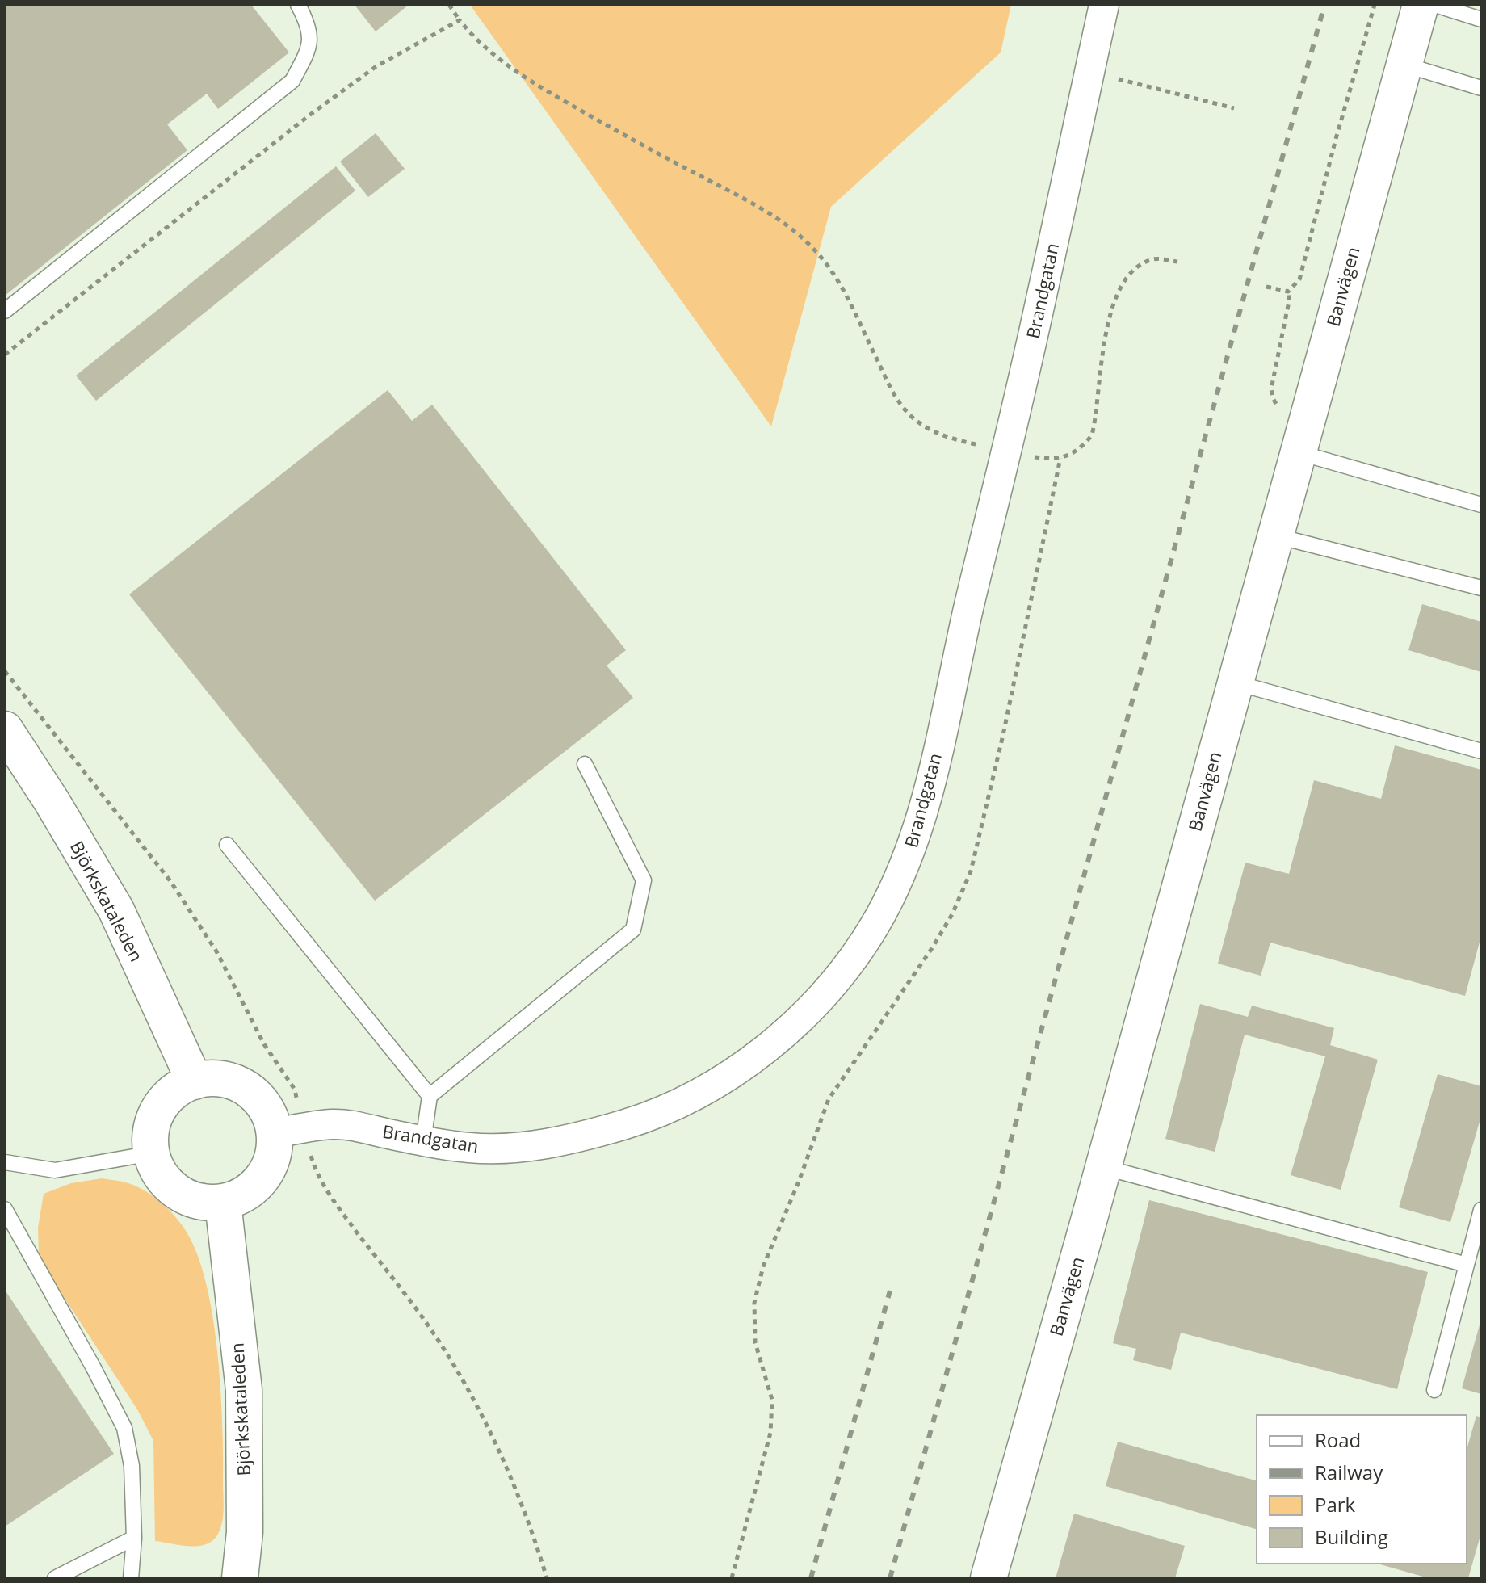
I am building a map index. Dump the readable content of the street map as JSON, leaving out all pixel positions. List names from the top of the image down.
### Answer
{
  "streets": {
    "street": ["Banvägen", "Brandgatan", "Björkskataleden"]
  },
  "crossings": [
    ["Brandgatan", "Björkskataleden"]
  ],
  "legend": [
    "Road",
    "Railway",
    "Park",
    "Building"
  ]
}
